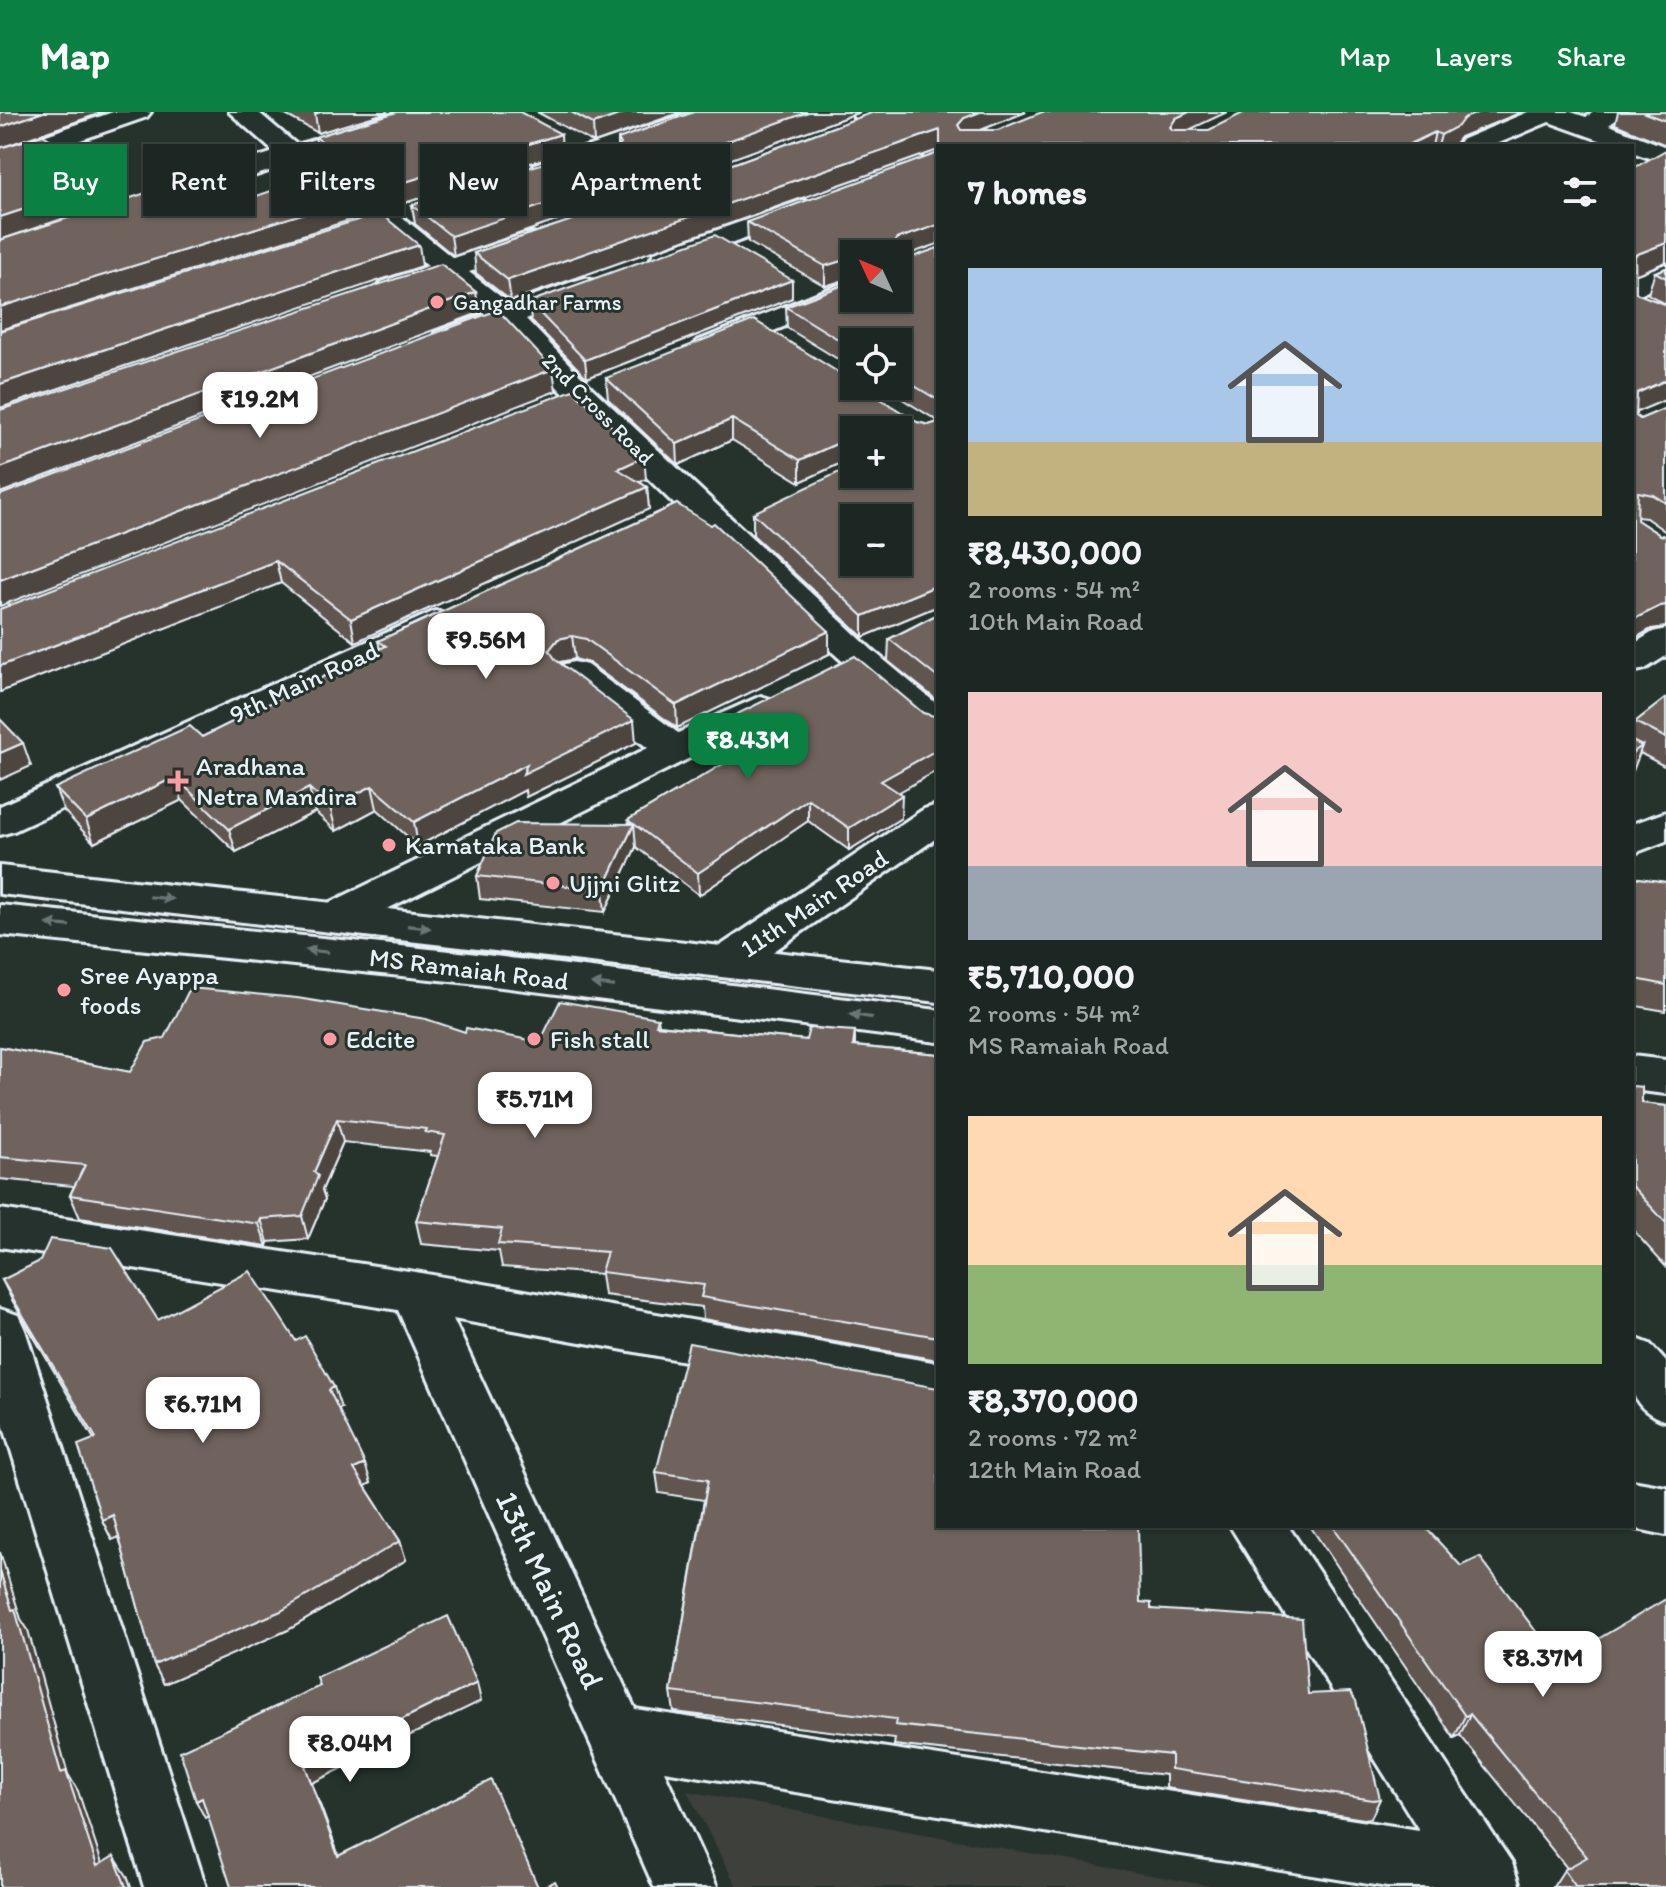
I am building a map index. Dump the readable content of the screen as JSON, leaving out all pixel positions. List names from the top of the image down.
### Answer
{
  "streets": {
    "street": [
      "2nd Cross Road",
      "9th Main Road",
      "11th Main Road",
      "MS Ramaiah Road",
      "13th Main Road"
    ]
  },
  "crossings": [
    ["11th Main Road", "MS Ramaiah Road"]
  ],
  "places": {
    "other": [
      "Gangadhar Farms",
      "Karnataka Bank",
      "Ujjni Glitz",
      "Sree Ayappa foods",
      "Edcite",
      "Fish stall"
    ],
    "health": ["Aradhana Netra Mandira"]
  },
  "north": "top left",
  "page": {
    "header": "Map",
    "nav": ["Map", "Layers", "Share"],
    "chip": [
      "Buy",
      "Rent",
      "Filters",
      "New",
      "Apartment"
    ],
    "heading": "7 homes",
    "map_buttons": ["+", "−"],
    "list": [
      {
        "name": "₹8,430,000",
        "note": "2 rooms · 54 m² · 10th Main Road"
      },
      {
        "name": "₹5,710,000",
        "note": "2 rooms · 54 m² · MS Ramaiah Road"
      },
      {
        "name": "₹8,370,000",
        "note": "2 rooms · 72 m² · 12th Main Road"
      }
    ],
    "price": [
      "₹19.2M",
      "₹9.56M",
      "₹8.43M",
      "₹5.71M",
      "₹6.71M",
      "₹8.37M",
      "₹8.04M"
    ]
  }
}
